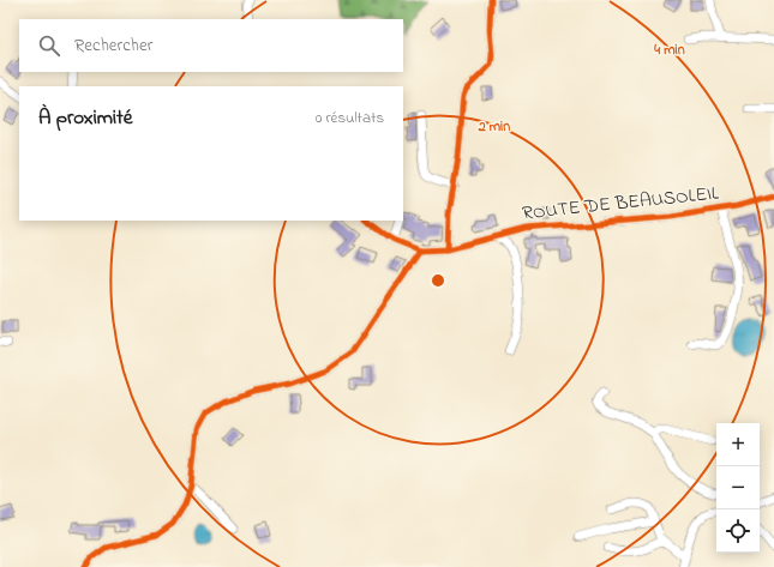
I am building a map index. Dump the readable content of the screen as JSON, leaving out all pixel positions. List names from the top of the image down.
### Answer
{
  "streets": {
    "street": ["ROUTE DE BEAUSOLEIL"]
  },
  "page": {
    "search": "Rechercher",
    "heading": ["À proximité", "0 résultats"],
    "map_buttons": ["+", "−"]
  },
  "rings": ["4 min", "2 min"]
}
